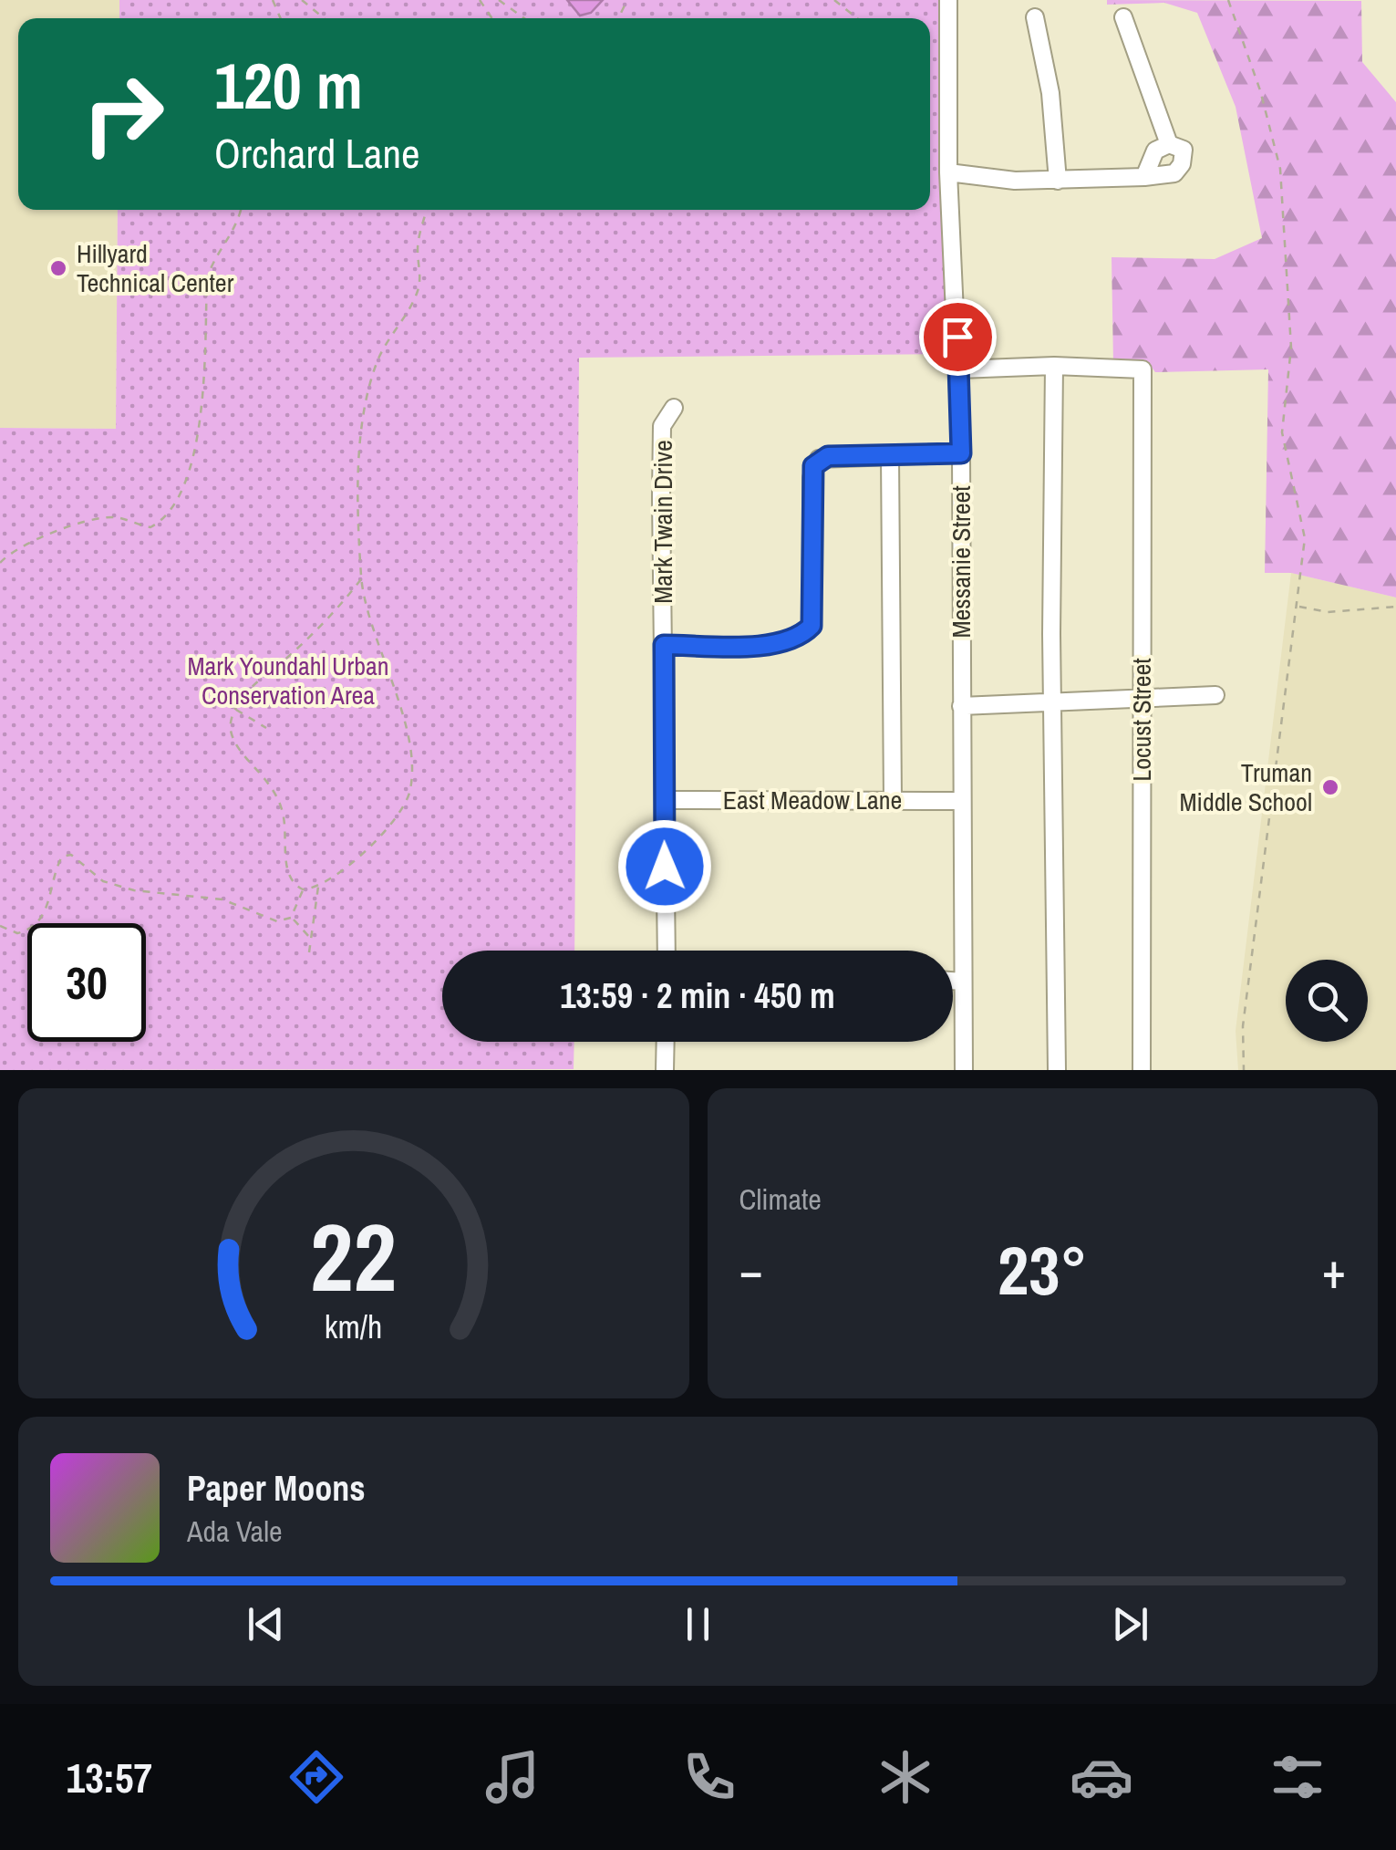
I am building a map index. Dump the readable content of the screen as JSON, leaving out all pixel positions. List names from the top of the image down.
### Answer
{
  "streets": {
    "street": [
      "Mark Twain Drive",
      "Messanie Street",
      "Locust Street",
      "East Meadow Lane"
    ]
  },
  "crossings": [
    ["Mark Twain Drive", "East Meadow Lane"],
    ["Messanie Street", "East Meadow Lane"]
  ],
  "parks": ["Mark Youndahl Urban Conservation Area"],
  "places": ["Hillyard Technical Center", "Truman Middle School"],
  "page": {
    "turn": ["120 m", "Orchard Lane"],
    "limit": "30",
    "trip": "13:59 · 2 min · 450 m",
    "tile": "Climate",
    "heat": ["−", "23°", "+"],
    "song": ["Paper Moons", "Ada Vale"],
    "tabs": "13:57",
    "gauge": ["22", "km/h"]
  }
}
